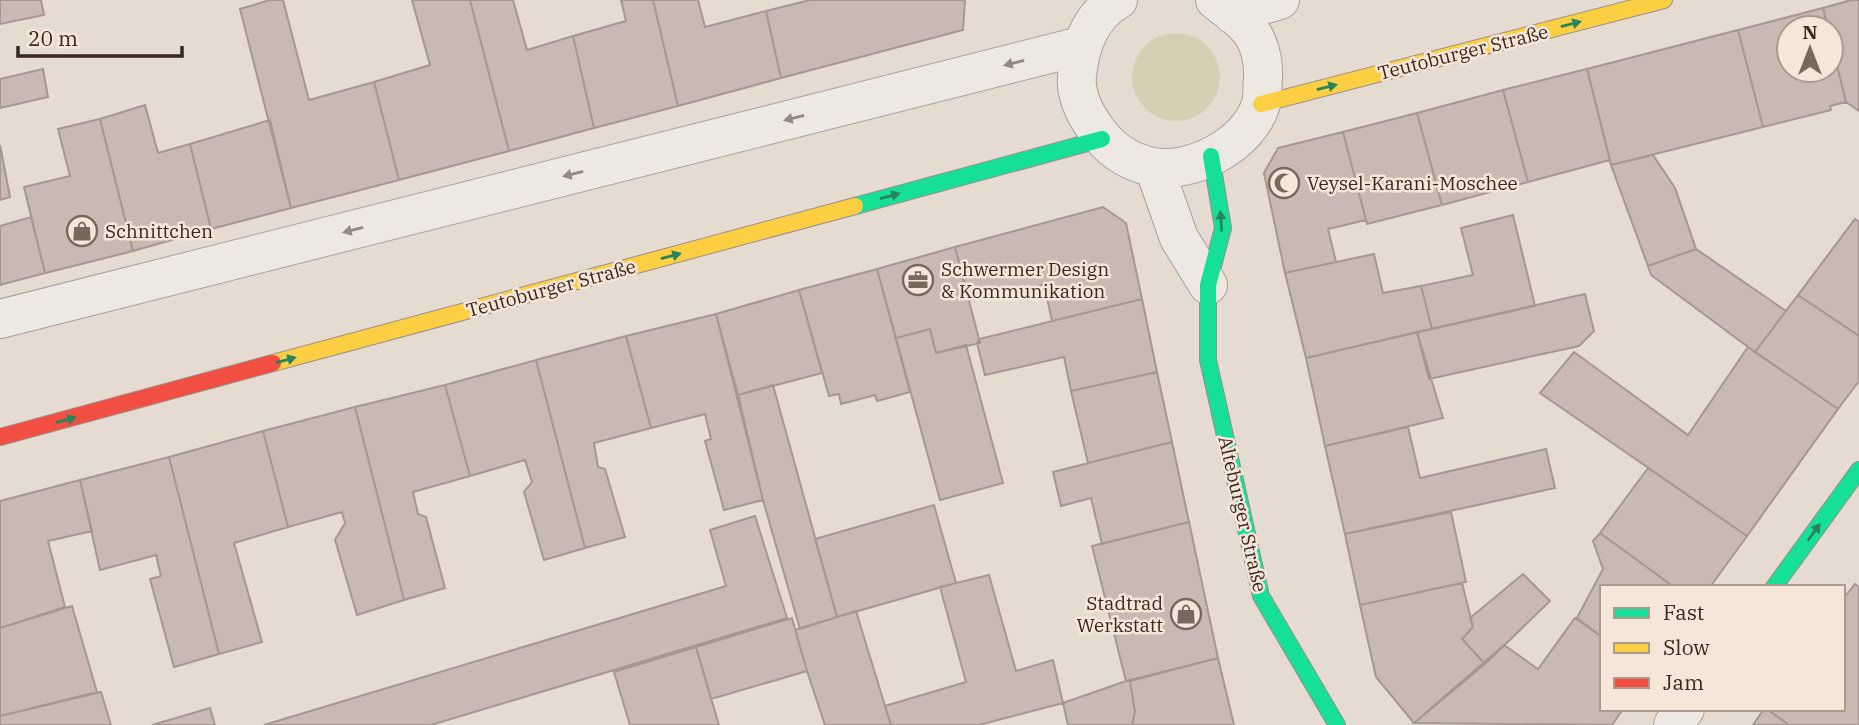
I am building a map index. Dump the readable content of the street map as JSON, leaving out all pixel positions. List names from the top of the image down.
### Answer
{
  "streets": {
    "street": ["Teutoburger Straße", "Alteburger Straße"]
  },
  "places": {
    "mosque": ["Veysel-Karani-Moschee"],
    "shop": ["Schnittchen", "Stadtrad Werkstatt"],
    "office": ["Schwermer Design & Kommunikation"]
  },
  "legend": ["Fast", "Slow", "Jam"],
  "scale_bar": "20 m",
  "north": "top"
}
